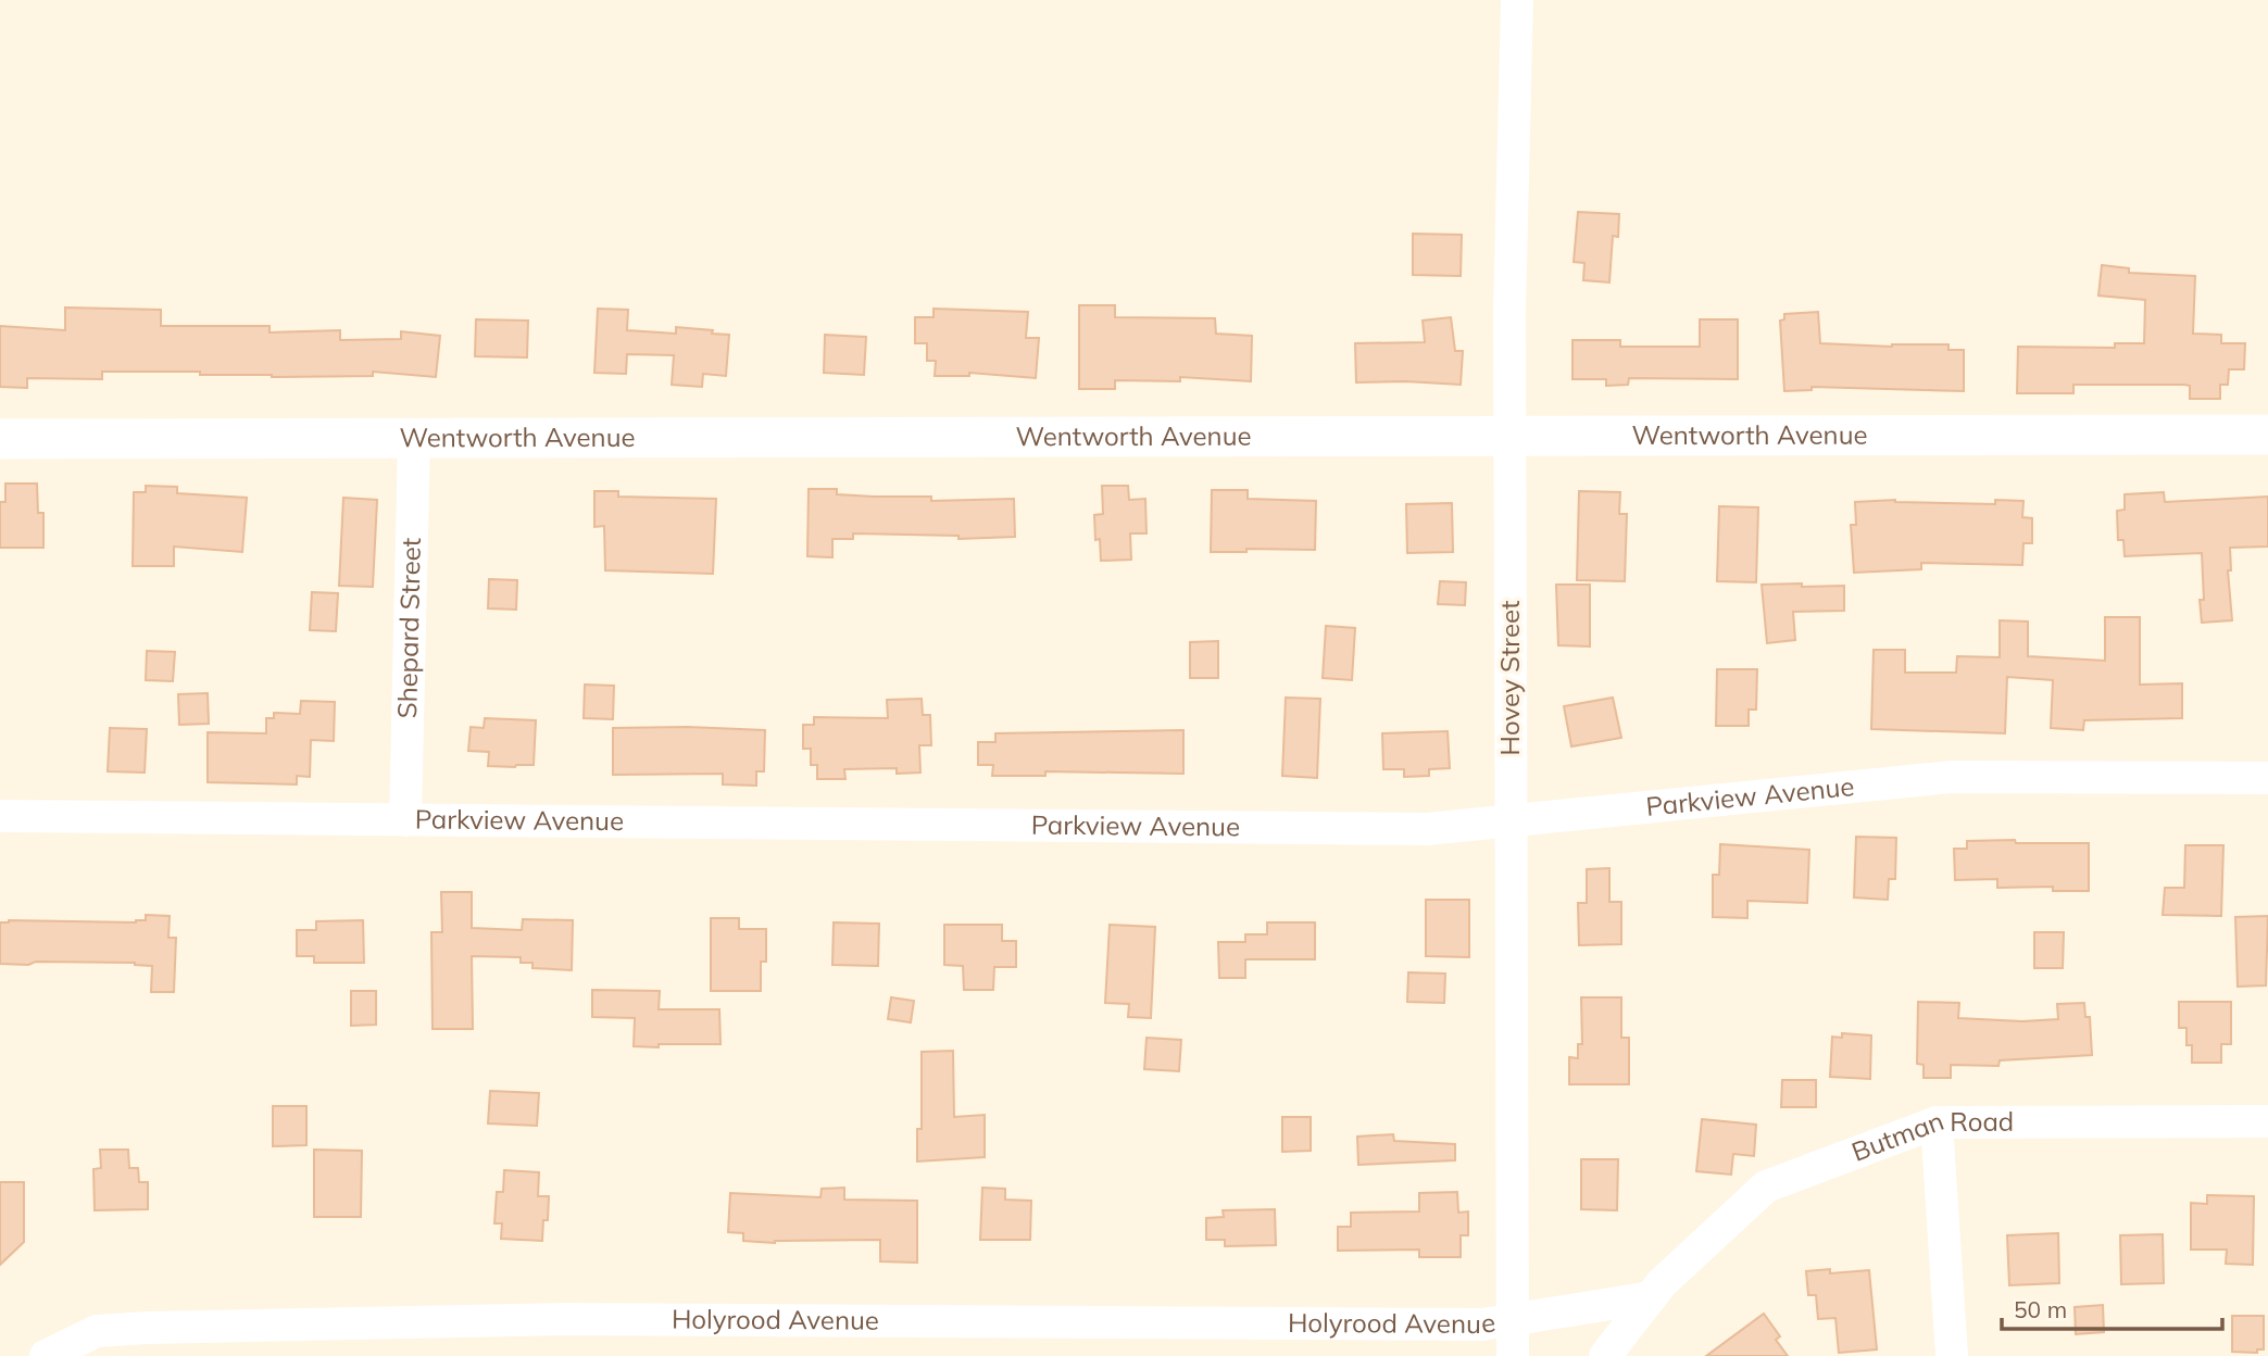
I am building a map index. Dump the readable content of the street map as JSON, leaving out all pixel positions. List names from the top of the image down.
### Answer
{
  "streets": {
    "street": [
      "Wentworth Avenue",
      "Shepard Street",
      "Hovey Street",
      "Parkview Avenue",
      "Butman Road",
      "Holyrood Avenue"
    ]
  },
  "crossings": [
    ["Wentworth Avenue", "Shepard Street"],
    ["Wentworth Avenue", "Hovey Street"],
    ["Shepard Street", "Parkview Avenue"],
    ["Hovey Street", "Parkview Avenue"],
    ["Hovey Street", "Holyrood Avenue"]
  ],
  "scale_bar": "50 m"
}
